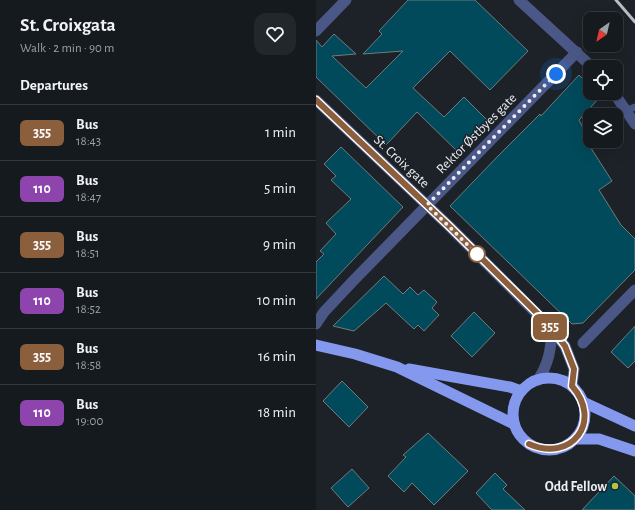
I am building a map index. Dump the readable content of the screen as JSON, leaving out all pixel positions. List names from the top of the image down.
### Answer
{
  "streets": {
    "street": ["Rektor Østbyes gate", "St. Croix gate"]
  },
  "crossings": [
    ["Rektor Østbyes gate", "St. Croix gate"]
  ],
  "places": ["Odd Fellow"],
  "lines": ["bus line 355"],
  "north": "bottom left",
  "page": {
    "heading": [
      ["St. Croixgata", "Walk · 2 min · 90 m"],
      "Departures"
    ],
    "on_map": "355",
    "list": [
      {
        "mark": "355",
        "name": "Bus",
        "note": "18:43",
        "value": "1 min"
      },
      {
        "mark": "110",
        "name": "Bus",
        "note": "18:47",
        "value": "5 min"
      },
      {
        "mark": "355",
        "name": "Bus",
        "note": "18:51",
        "value": "9 min"
      },
      {
        "mark": "110",
        "name": "Bus",
        "note": "18:52",
        "value": "10 min"
      },
      {
        "mark": "355",
        "name": "Bus",
        "note": "18:58",
        "value": "16 min"
      },
      {
        "mark": "110",
        "name": "Bus",
        "note": "19:00",
        "value": "18 min"
      }
    ]
  }
}
